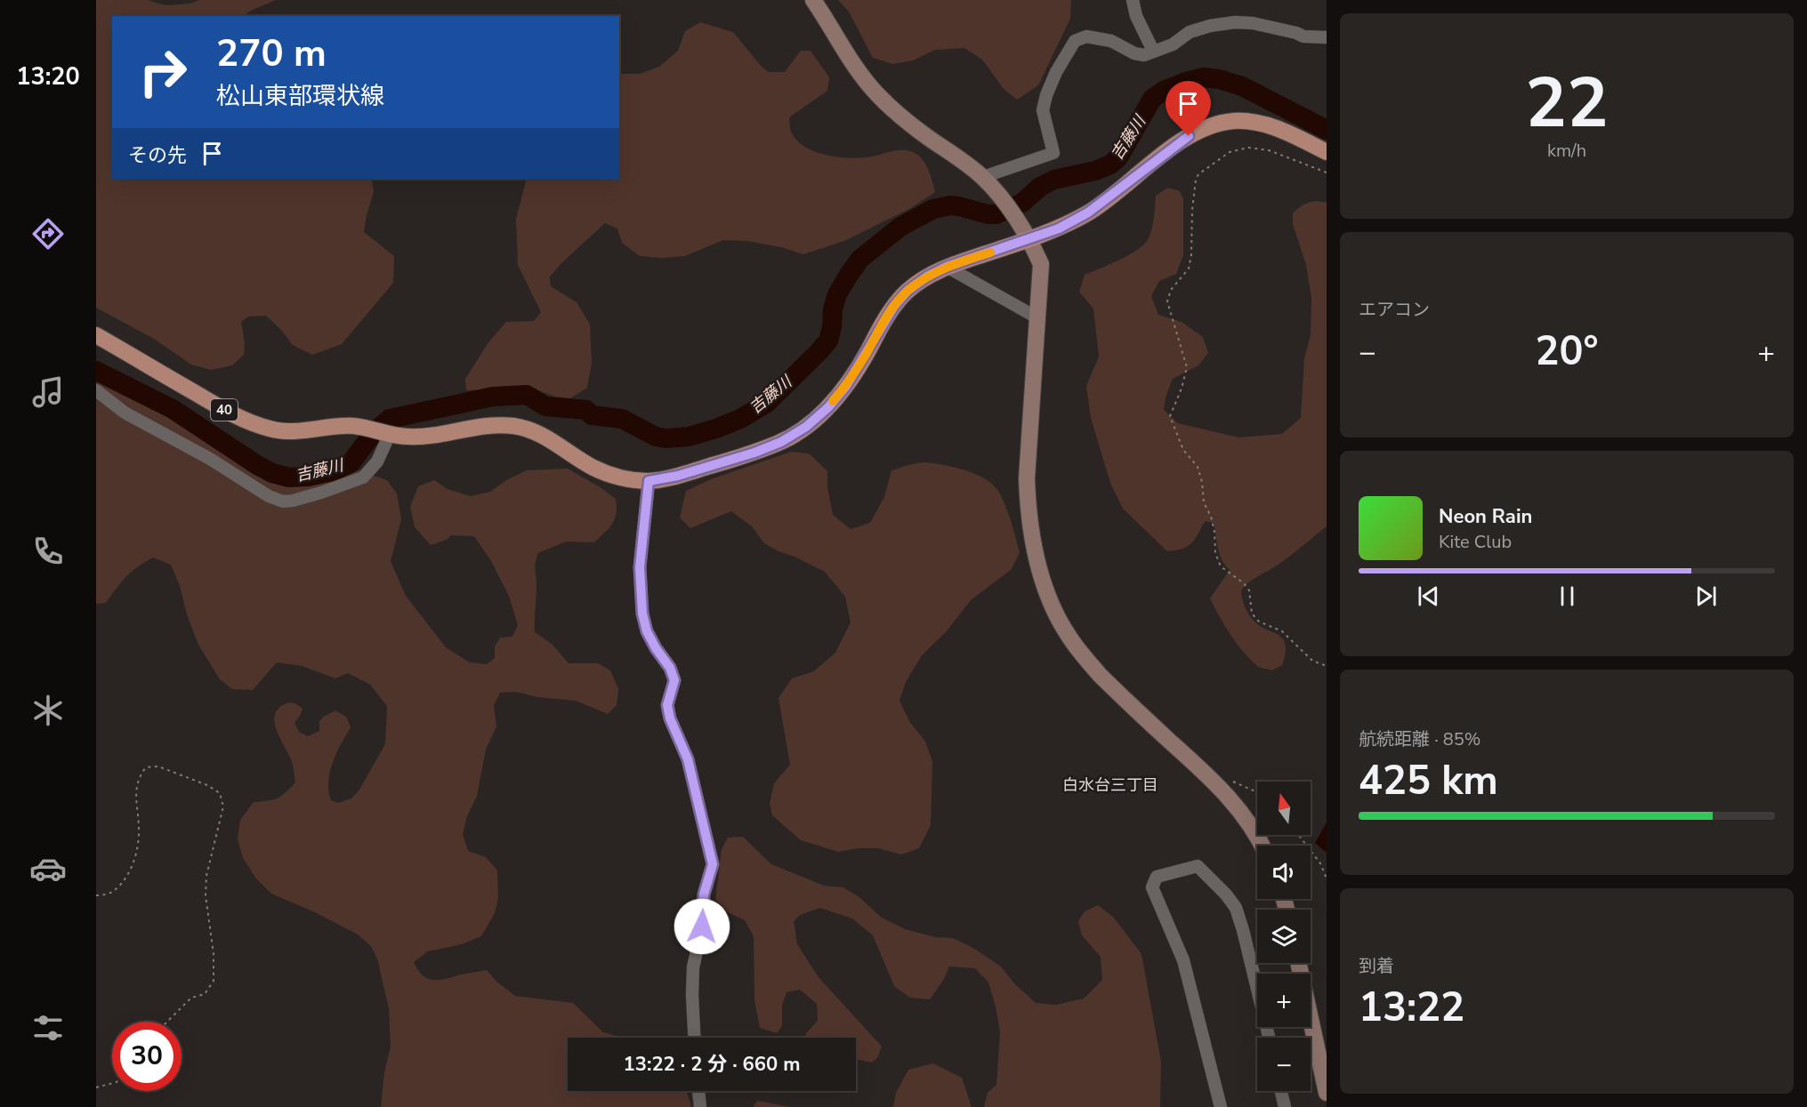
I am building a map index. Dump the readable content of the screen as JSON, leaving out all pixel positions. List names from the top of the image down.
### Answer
{
  "streets": {
    "main road": ["40"]
  },
  "districts": ["白水台三丁目"],
  "water": ["吉藤川"],
  "north": "top",
  "page": {
    "tabs": "13:20",
    "tile": [
      ["22", "km/h"],
      "エアコン",
      ["航続距離 · 85%", "425 km"],
      ["到着", "13:22"]
    ],
    "turn": ["270 m", "松山東部環状線"],
    "then": "その先",
    "heat": ["−", "20°", "+"],
    "song": ["Neon Rain", "Kite Club"],
    "map_buttons": ["+", "−"],
    "limit": "30",
    "trip": "13:22 · 2 分 · 660 m"
  }
}
